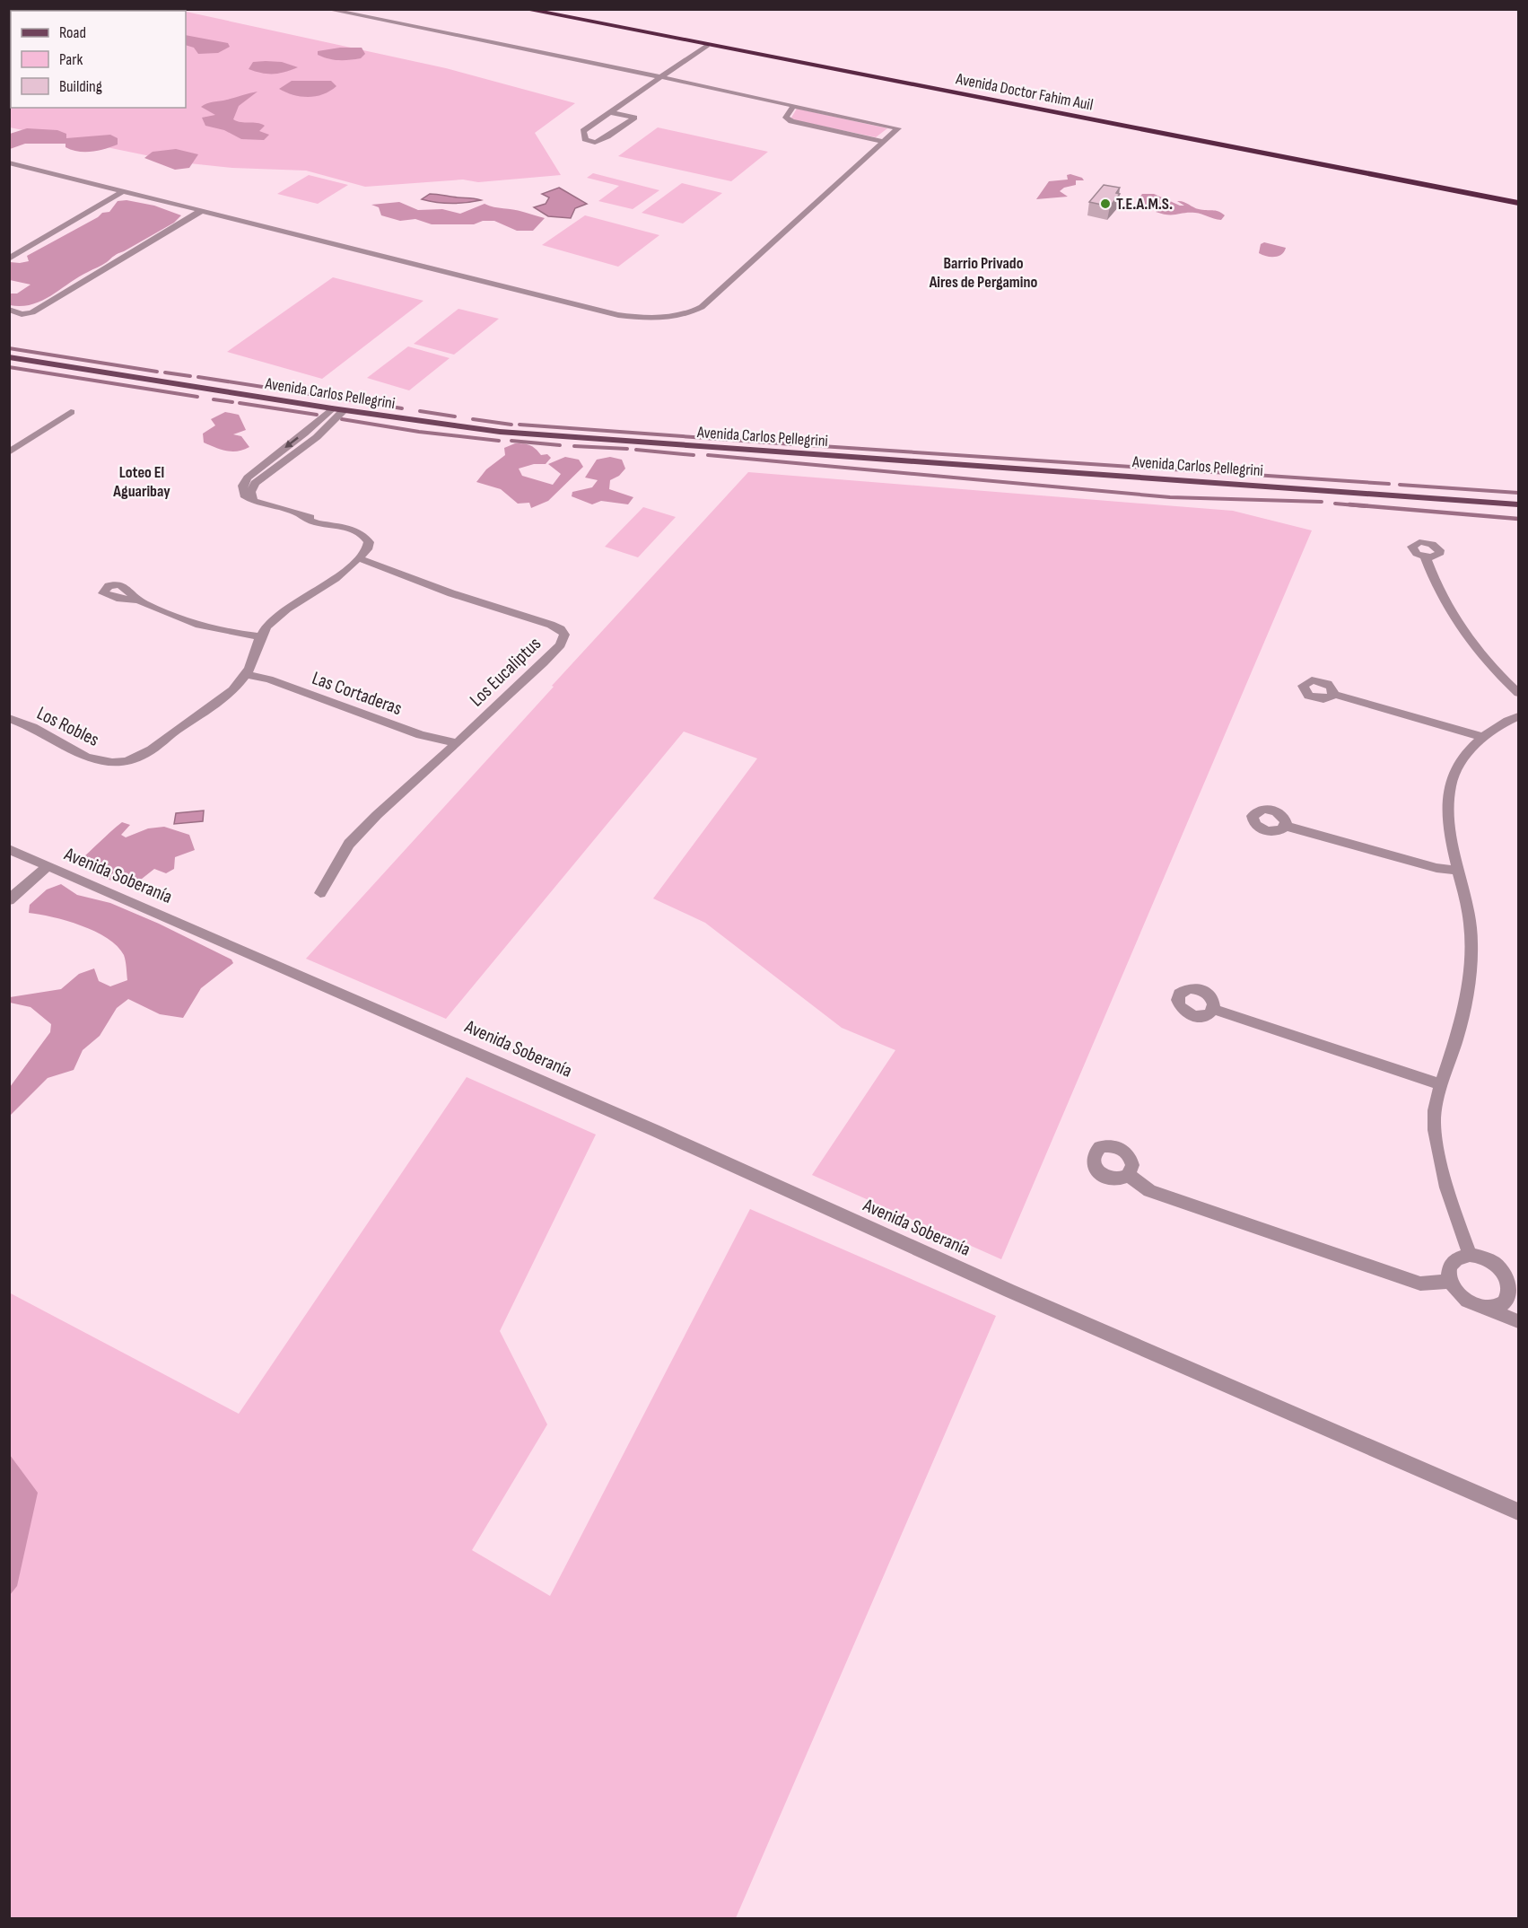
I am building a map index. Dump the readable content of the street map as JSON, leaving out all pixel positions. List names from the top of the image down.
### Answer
{
  "streets": {
    "highway": ["Avenida Doctor Fahim Auil"],
    "main road": ["Avenida Carlos Pellegrini"],
    "street": [
      "Los Eucaliptus",
      "Las Cortaderas",
      "Los Robles",
      "Avenida Soberanía"
    ]
  },
  "crossings": [
    ["Los Eucaliptus", "Las Cortaderas"],
    ["Las Cortaderas", "Los Robles"]
  ],
  "districts": ["Barrio Privado Aires de Pergamino", "Loteo El Aguaribay"],
  "places": ["T.E.A.M.S."],
  "legend": ["Road", "Park", "Building"]
}
